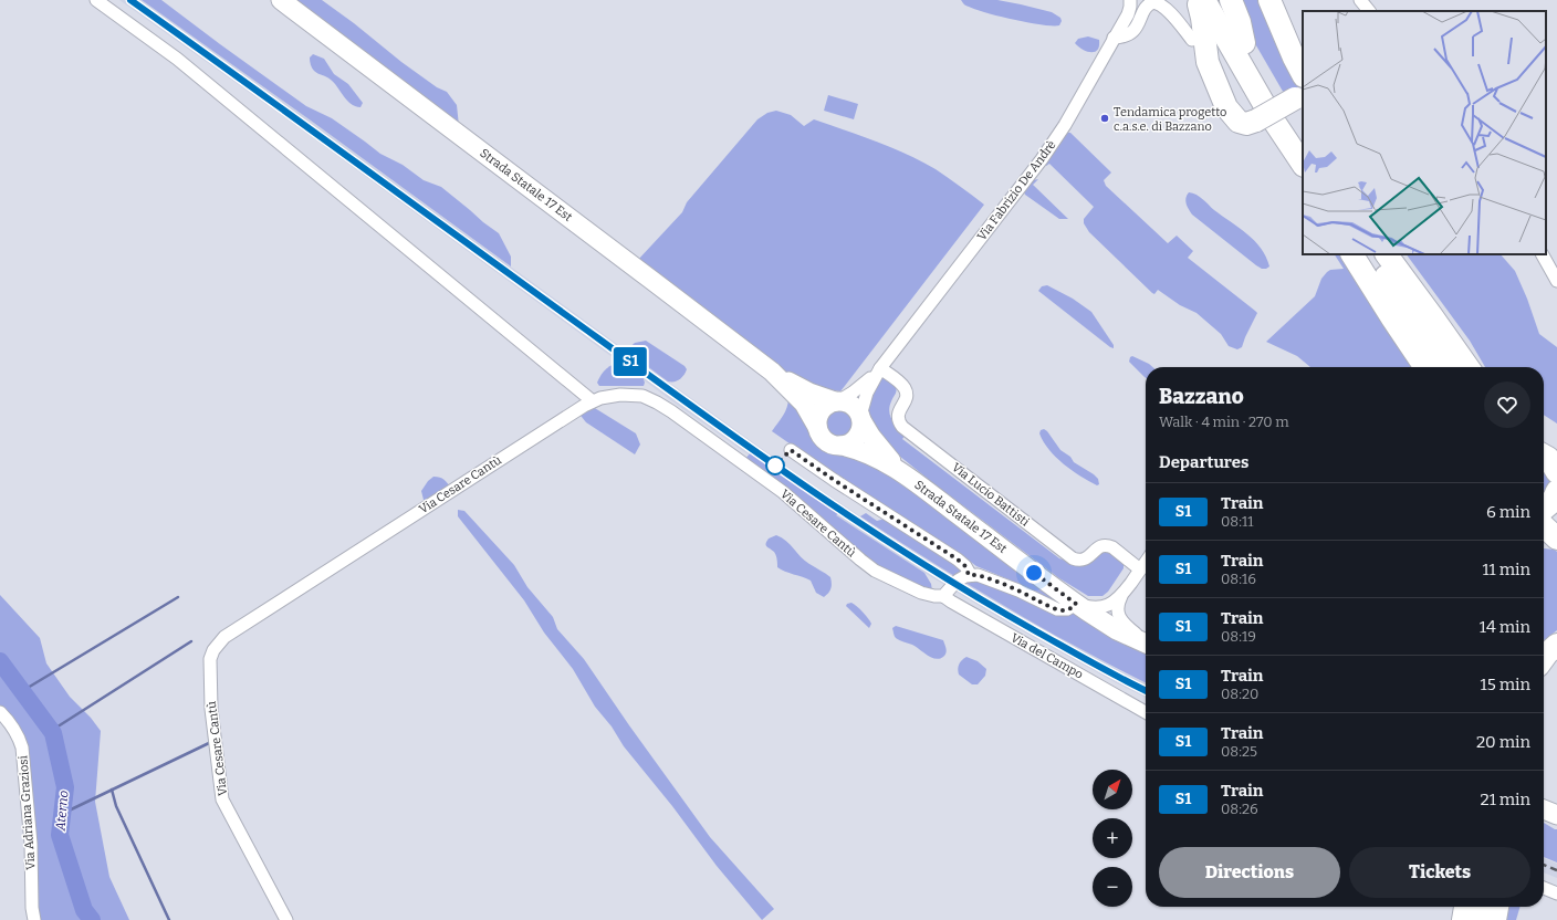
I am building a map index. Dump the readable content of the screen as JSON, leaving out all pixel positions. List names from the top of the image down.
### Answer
{
  "streets": {
    "main road": ["Strada Statale 17 Est"],
    "street": [
      "Via Fabrizio De Andrè",
      "Via Cesare Cantù",
      "Via Lucio Battisti",
      "Via del Campo",
      "Via Adriana Graziosi"
    ]
  },
  "crossings": [
    ["Strada Statale 17 Est", "Via Fabrizio De Andrè"],
    ["Via Fabrizio De Andrè", "Via Lucio Battisti"],
    ["Via Cesare Cantù", "Via del Campo"]
  ],
  "water": ["Aterno"],
  "places": ["Tendamica progetto c.a.s.e. di Bazzano"],
  "north": "top right",
  "page": {
    "on_map": "S1",
    "heading": [
      ["Bazzano", "Walk · 4 min · 270 m"],
      "Departures"
    ],
    "list": [
      {
        "mark": "S1",
        "name": "Train",
        "note": "08:11",
        "value": "6 min"
      },
      {
        "mark": "S1",
        "name": "Train",
        "note": "08:16",
        "value": "11 min"
      },
      {
        "mark": "S1",
        "name": "Train",
        "note": "08:19",
        "value": "14 min"
      },
      {
        "mark": "S1",
        "name": "Train",
        "note": "08:20",
        "value": "15 min"
      },
      {
        "mark": "S1",
        "name": "Train",
        "note": "08:25",
        "value": "20 min"
      },
      {
        "mark": "S1",
        "name": "Train",
        "note": "08:26",
        "value": "21 min"
      }
    ],
    "map_buttons": ["+", "−"],
    "buttons": ["Directions", "Tickets"]
  }
}
